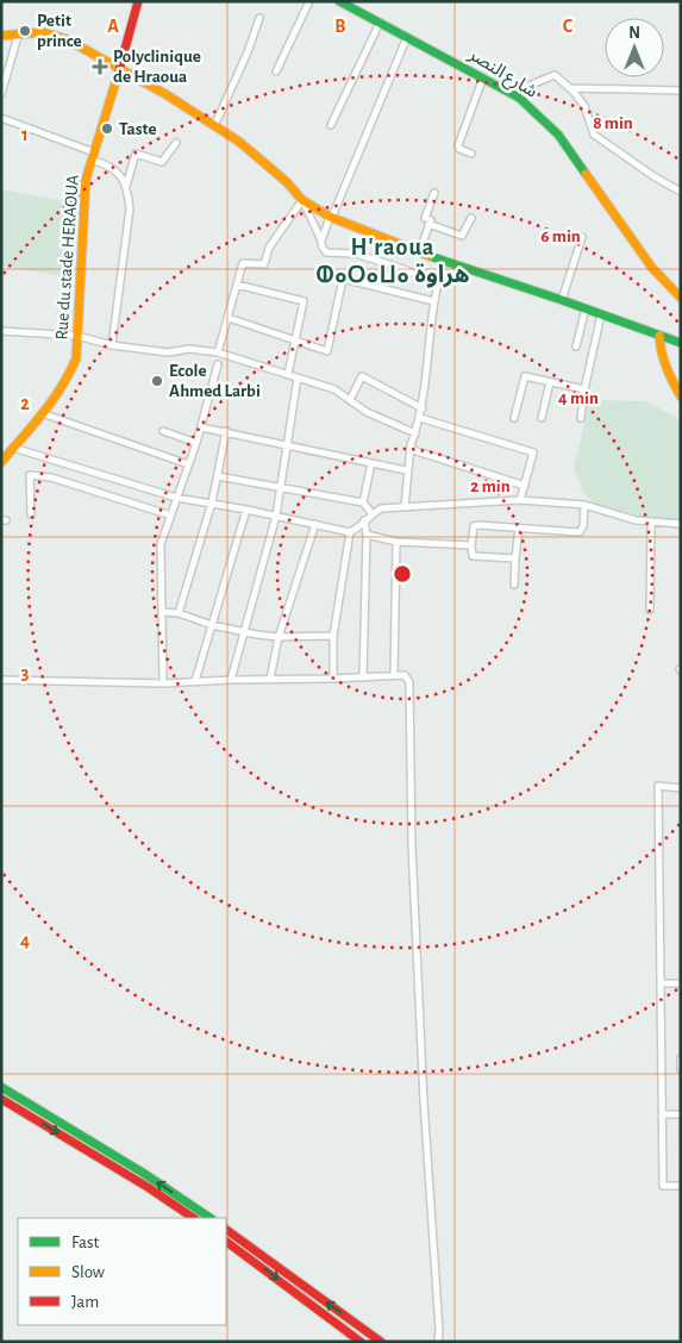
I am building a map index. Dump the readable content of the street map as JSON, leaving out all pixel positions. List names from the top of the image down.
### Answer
{
  "streets": {
    "main road": ["شارع النصر", "Rue du stade HERAOUA"]
  },
  "districts": ["H'raoua ⵀⴰⵔⴰⵡⴰ هراوة"],
  "places": {
    "other": ["Petit prince", "Taste", "Ecole Ahmed Larbi"],
    "health": ["Polyclinique de Hraoua"]
  },
  "legend": ["Fast", "Slow", "Jam"],
  "north": "top",
  "grid": {
    "columns": ["A", "B", "C"],
    "rows": [
      "1",
      "2",
      "3",
      "4"
    ]
  },
  "rings": [
    "8 min",
    "6 min",
    "4 min",
    "2 min"
  ]
}
